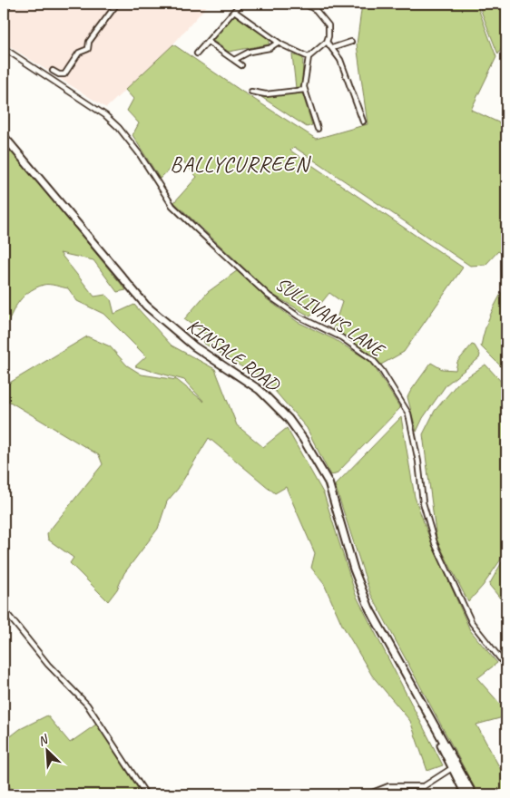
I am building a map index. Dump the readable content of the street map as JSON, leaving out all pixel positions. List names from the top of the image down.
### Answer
{
  "streets": {
    "highway": ["KINSALE ROAD"],
    "street": ["SULLIVAN'S LANE"]
  },
  "districts": ["BALLYCURREEN"],
  "north": "top left"
}
